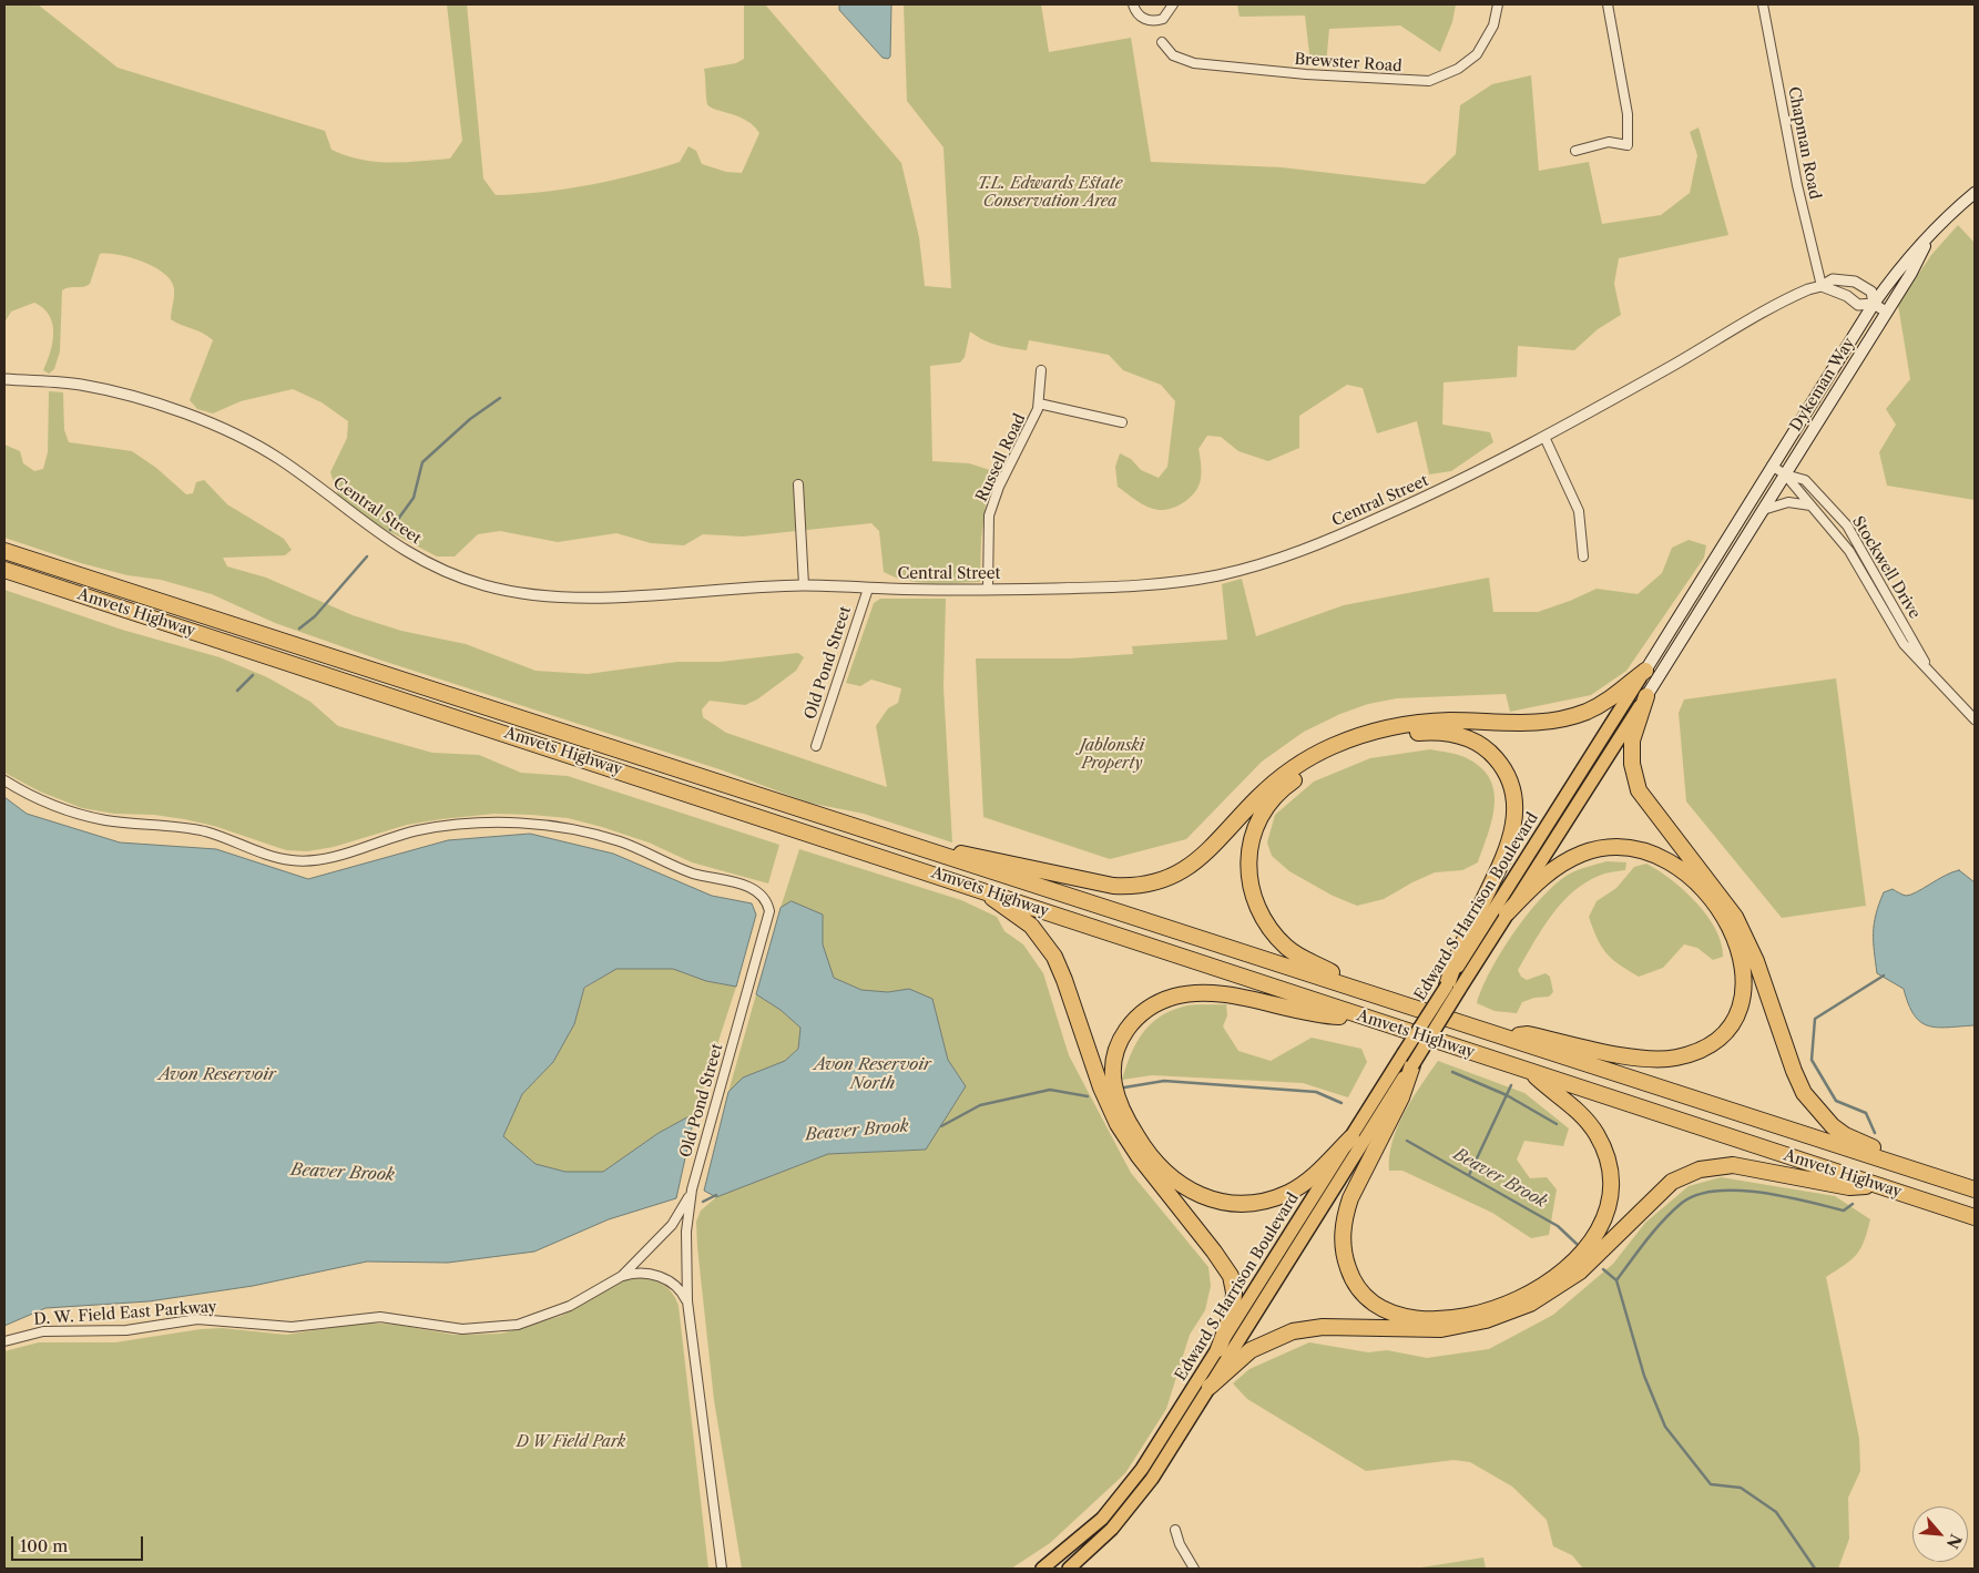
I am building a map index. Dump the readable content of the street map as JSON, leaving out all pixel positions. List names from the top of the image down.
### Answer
{
  "streets": {
    "highway": ["Amvets Highway"],
    "main road": ["Dykeman Way", "Edward S Harrison Boulevard"],
    "street": [
      "Brewster Road",
      "Chapman Road",
      "Russell Road",
      "Central Street",
      "Stockwell Drive",
      "Old Pond Street",
      "D. W. Field East Parkway"
    ]
  },
  "crossings": [
    ["Chapman Road", "Central Street"],
    ["Dykeman Way", "Central Street"],
    ["Dykeman Way", "Stockwell Drive"],
    ["Dykeman Way", "Edward S Harrison Boulevard"],
    ["Russell Road", "Central Street"],
    ["Central Street", "Old Pond Street"],
    ["Stockwell Drive", "Edward S Harrison Boulevard"],
    ["Old Pond Street", "D. W. Field East Parkway"]
  ],
  "water": ["Avon Reservoir North", "Avon Reservoir", "Beaver Brook"],
  "parks": ["T.L. Edwards Estate Conservation Area", "Jablonski Property", "D W Field Park"],
  "scale_bar": "100 m",
  "north": "bottom right"
}
